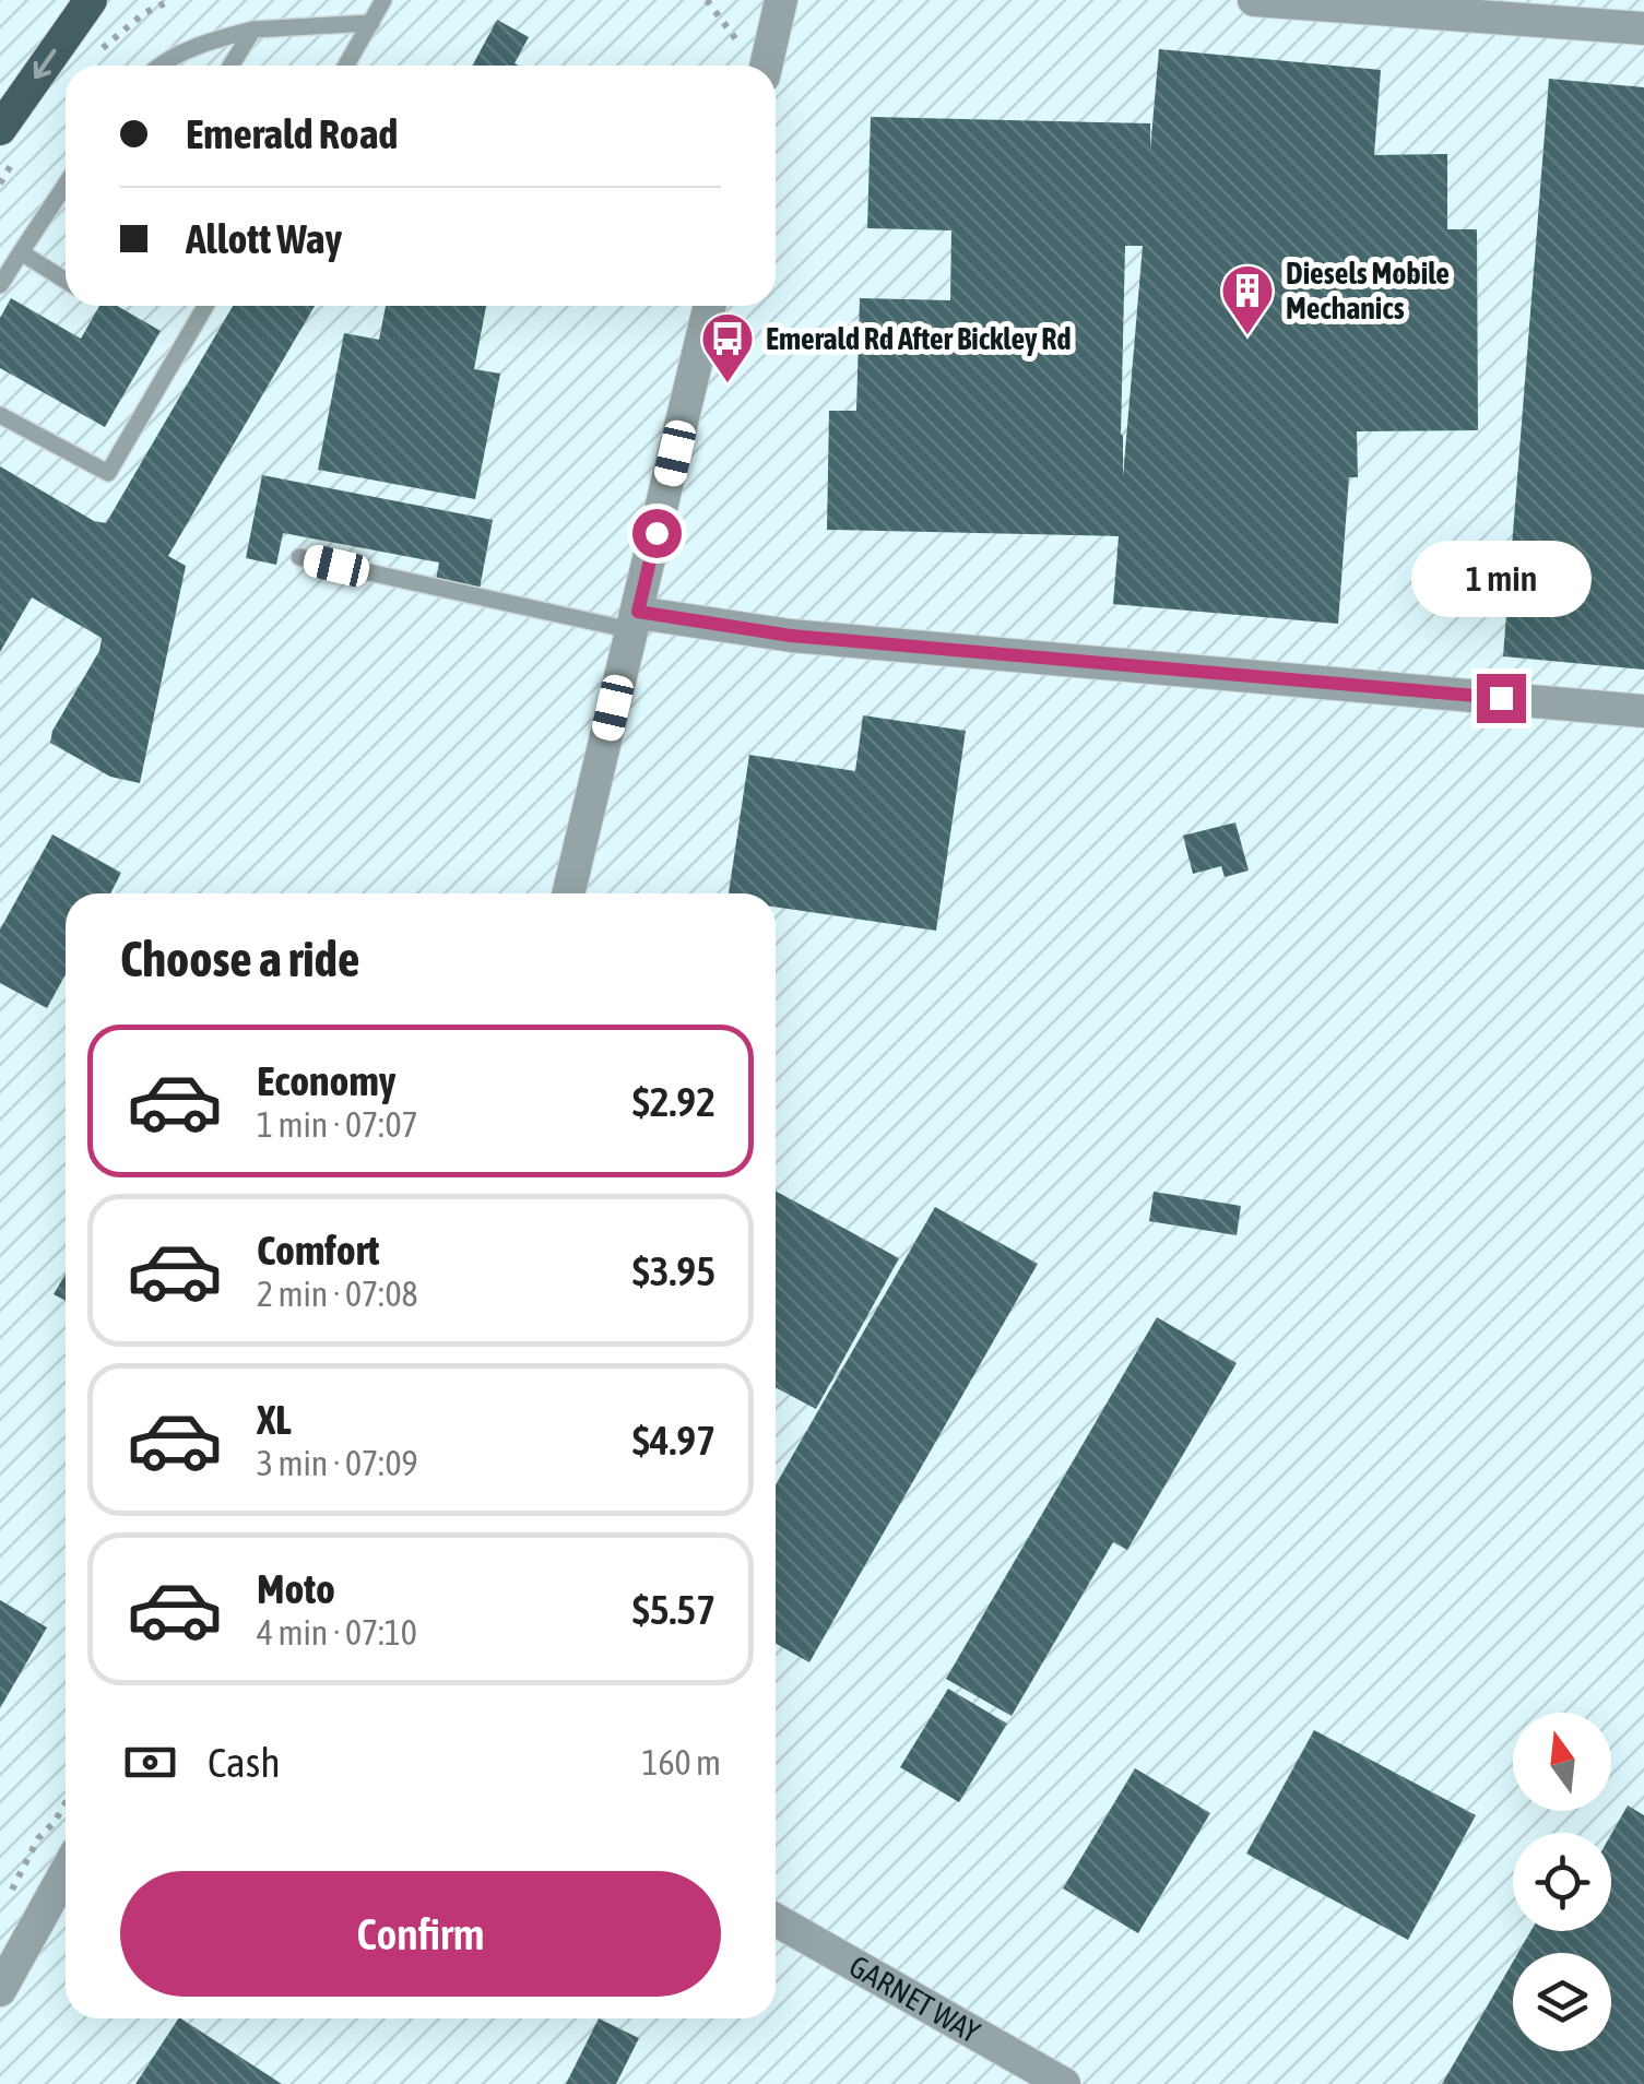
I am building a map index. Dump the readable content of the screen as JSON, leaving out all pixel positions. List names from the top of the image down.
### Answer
{
  "streets": {
    "street": ["GARNET WAY"]
  },
  "places": {
    "building": ["Diesels Mobile Mechanics"],
    "bus stop": ["Emerald Rd After Bickley Rd"]
  },
  "north": "top",
  "page": {
    "banner": ["Emerald Road", "Allott Way"],
    "bubble": "1 min",
    "heading": "Choose a ride",
    "list": [
      {
        "name": "Economy",
        "note": "1 min · 07:07",
        "value": "$2.92"
      },
      {
        "name": "Comfort",
        "note": "2 min · 07:08",
        "value": "$3.95"
      },
      {
        "name": "XL",
        "note": "3 min · 07:09",
        "value": "$4.97"
      },
      {
        "name": "Moto",
        "note": "4 min · 07:10",
        "value": "$5.57"
      }
    ],
    "pay": ["Cash", "160 m"],
    "buttons": "Confirm"
  }
}
